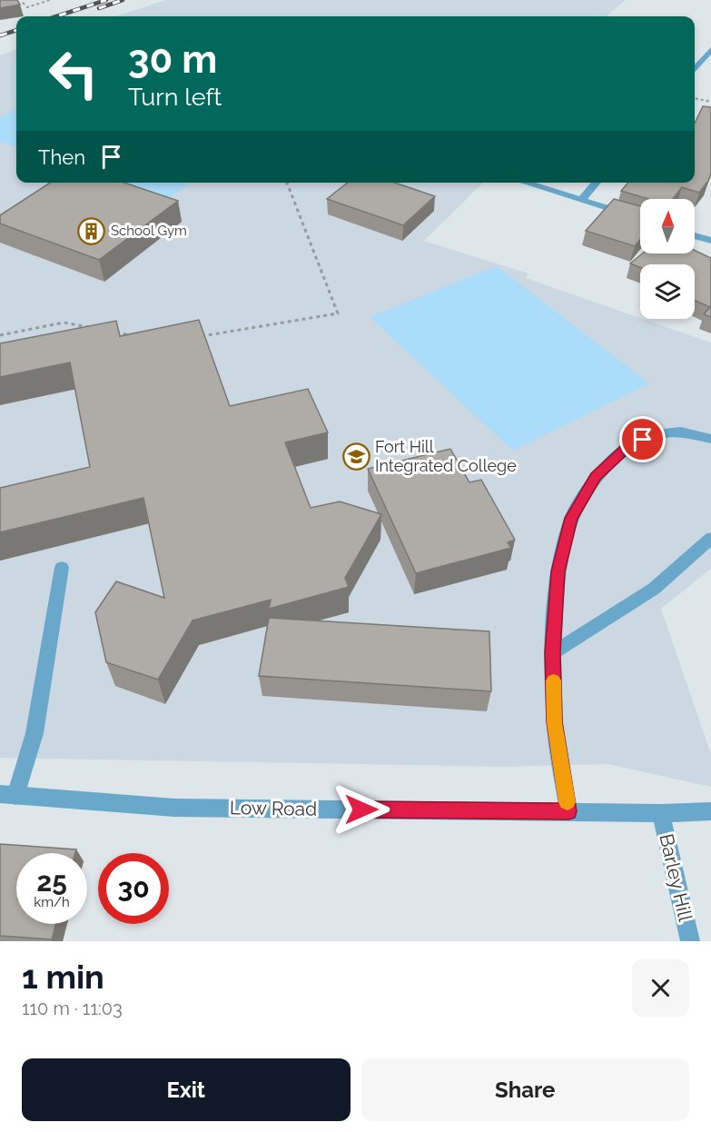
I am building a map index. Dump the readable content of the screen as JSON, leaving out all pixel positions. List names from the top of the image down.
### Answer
{
  "streets": {
    "street": ["Low Road", "Barley Hill"]
  },
  "crossings": [
    ["Low Road", "Barley Hill"]
  ],
  "places": {
    "building": ["School Gym"],
    "school or university": ["Fort Hill Integrated College"]
  },
  "north": "top",
  "page": {
    "turn": ["30 m", "Turn left"],
    "then": "Then",
    "speed": "25 km/h",
    "limit": "30",
    "heading": ["1 min", "110 m · 11:03"],
    "buttons": ["Exit", "Share"]
  }
}
